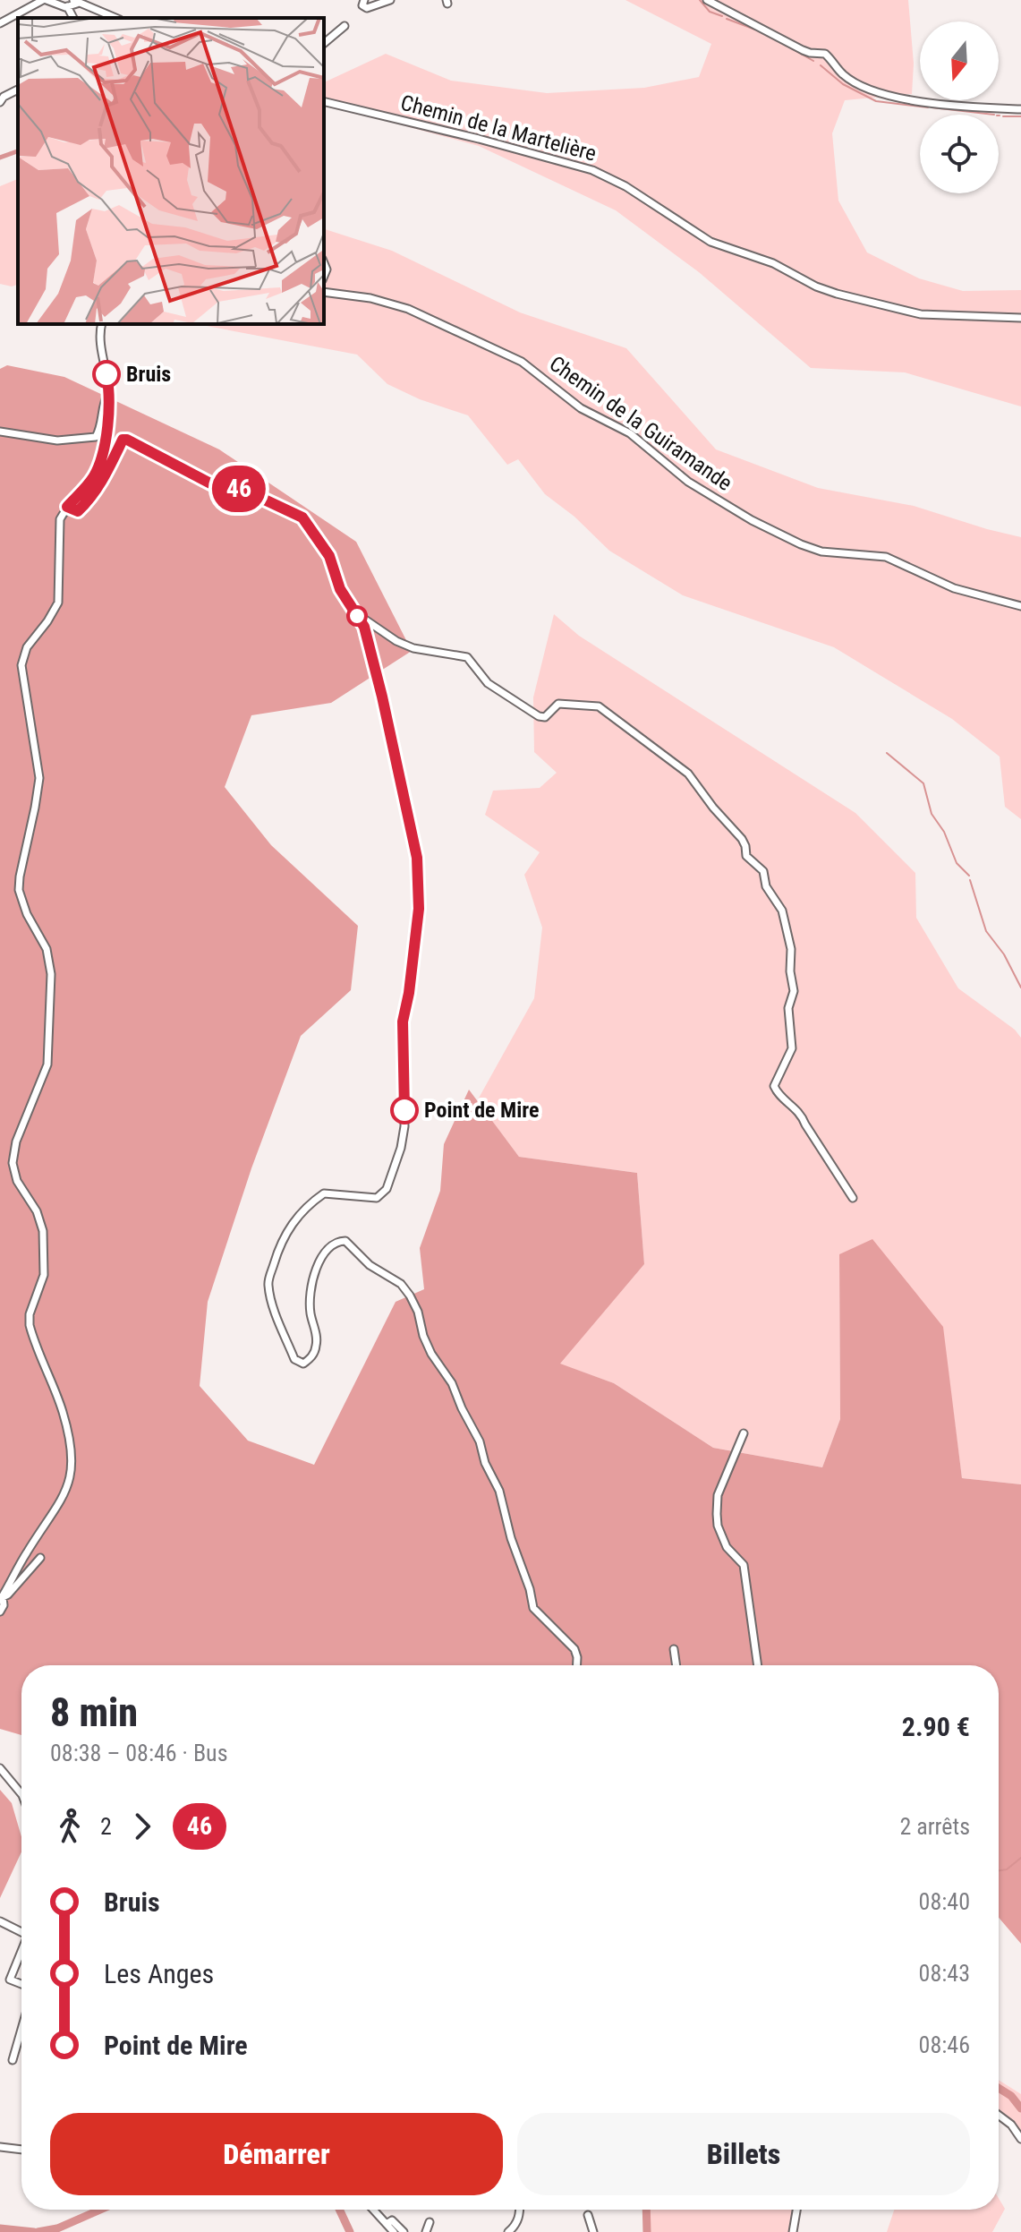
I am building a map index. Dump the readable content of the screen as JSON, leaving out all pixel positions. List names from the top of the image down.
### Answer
{
  "streets": {
    "street": ["Chemin de la Martelière", "Chemin de la Guiramande"]
  },
  "places": ["Bruis", "Point de Mire"],
  "lines": ["bus line 46"],
  "north": "bottom",
  "page": {
    "on_map": "46",
    "heading": ["8 min", "08:38 – 08:46 · Bus", "2.90 €"],
    "legs": ["2", "46", "2 arrêts"],
    "list": [
      {
        "name": "Bruis",
        "value": "08:40"
      },
      {
        "name": "Les Anges",
        "value": "08:43"
      },
      {
        "name": "Point de Mire",
        "value": "08:46"
      }
    ],
    "buttons": ["Démarrer", "Billets"]
  }
}
